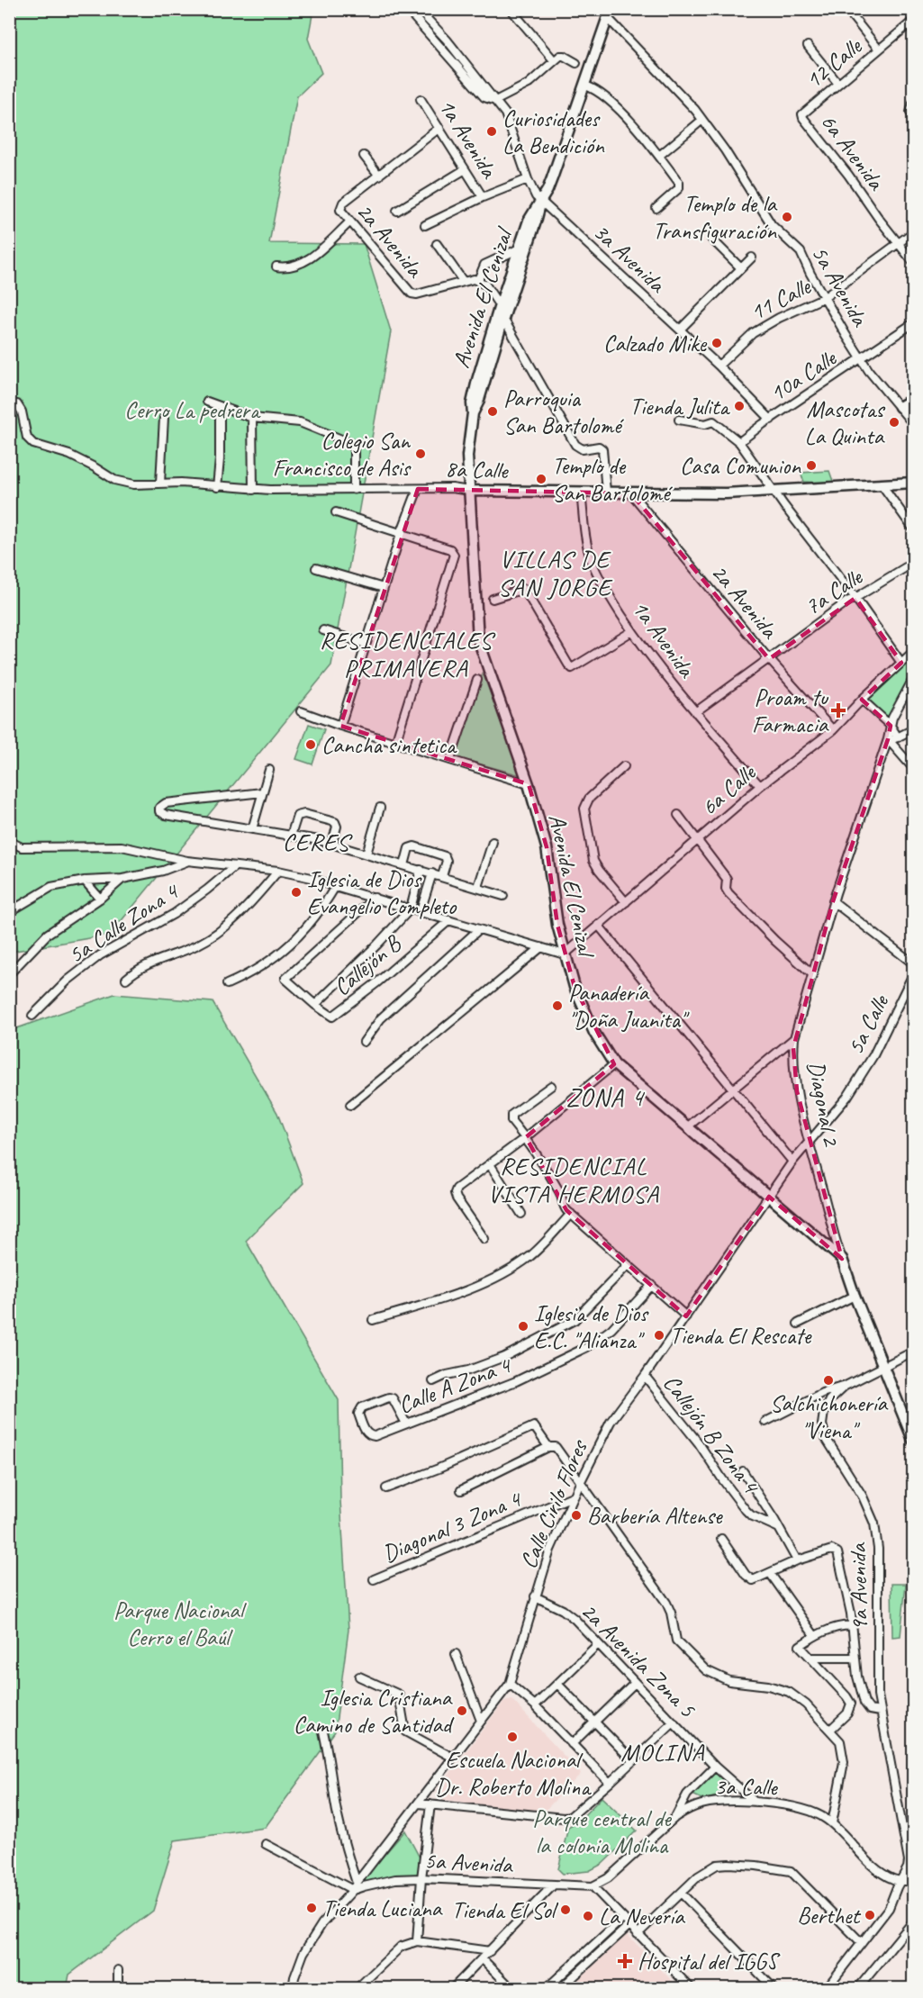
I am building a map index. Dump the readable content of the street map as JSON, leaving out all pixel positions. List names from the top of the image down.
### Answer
{
  "streets": {
    "street": [
      "12 Calle",
      "1a Avenida",
      "6a Avenida",
      "2a Avenida",
      "3a Avenida",
      "5a Avenida",
      "Avenida El Cenizal",
      "11 Calle",
      "10a Calle",
      "8a Calle",
      "7a Calle",
      "6a Calle",
      "5a Calle Zona 4",
      "Callejón B",
      "5a Calle",
      "Diagonal 2",
      "Calle A Zona 4",
      "Callejón B Zona 4",
      "Calle Cirilo Flores",
      "Diagonal 3 Zona 4",
      "9a Avenida",
      "2a Avenida Zona 5",
      "3a Calle"
    ]
  },
  "crossings": [
    ["12 Calle", "6a Avenida"],
    ["1a Avenida", "8a Calle"],
    ["1a Avenida", "7a Calle"],
    ["1a Avenida", "6a Calle"],
    ["6a Avenida", "11 Calle"],
    ["2a Avenida", "8a Calle"],
    ["2a Avenida", "7a Calle"],
    ["2a Avenida", "6a Calle"],
    ["3a Avenida", "Avenida El Cenizal"],
    ["3a Avenida", "11 Calle"],
    ["3a Avenida", "10a Calle"],
    ["5a Avenida", "Avenida El Cenizal"],
    ["5a Avenida", "11 Calle"],
    ["5a Avenida", "10a Calle"],
    ["5a Avenida", "Calle Cirilo Flores"],
    ["5a Avenida", "3a Calle"],
    ["Avenida El Cenizal", "8a Calle"],
    ["Avenida El Cenizal", "6a Calle"],
    ["Avenida El Cenizal", "Diagonal 2"],
    ["Avenida El Cenizal", "Calle Cirilo Flores"],
    ["5a Calle", "Diagonal 2"],
    ["5a Calle", "Calle Cirilo Flores"],
    ["Diagonal 2", "Calle Cirilo Flores"],
    ["Diagonal 2", "9a Avenida"],
    ["Callejón B Zona 4", "Calle Cirilo Flores"],
    ["Calle Cirilo Flores", "Diagonal 3 Zona 4"],
    ["Calle Cirilo Flores", "2a Avenida Zona 5"],
    ["9a Avenida", "3a Calle"],
    ["2a Avenida Zona 5", "3a Calle"]
  ],
  "districts": [
    "VILLAS DE SAN JORGE",
    "RESIDENCIALES PRIMAVERA",
    "CERES",
    "ZONA 4",
    "RESIDENCIAL VISTA HERMOSA",
    "MOLINA"
  ],
  "parks": ["Cerro La pedrera", "Parque Nacional Cerro el Baúl", "Parque central de la colonia Molina"],
  "places": {
    "other": [
      "Curiosidades La Bendición",
      "Templo de la Transfiguración",
      "Calzado Mike",
      "Tienda Julita",
      "Parroquia San Bartolomé",
      "Mascotas La Quinta",
      "Colegio San Francisco de Asis",
      "Casa Comunion",
      "Templo de San Bartolomé",
      "Cancha sintetica",
      "Iglesia de Dios Evangelio Completo",
      "Panadería \"Doña Juanita\"",
      "Iglesia de Dios E.C. \"Alianza\"",
      "Tienda El Rescate",
      "Salchichonería \"Viena\"",
      "Barbería Altense",
      "Iglesia Cristiana Camino de Santidad",
      "Escuela Nacional Dr. Roberto Molina",
      "Tienda Luciana",
      "Tienda El Sol",
      "Berthet",
      "La Nevería"
    ],
    "health": ["Proam tu Farmacia", "Hospital del IGGS"]
  }
}
